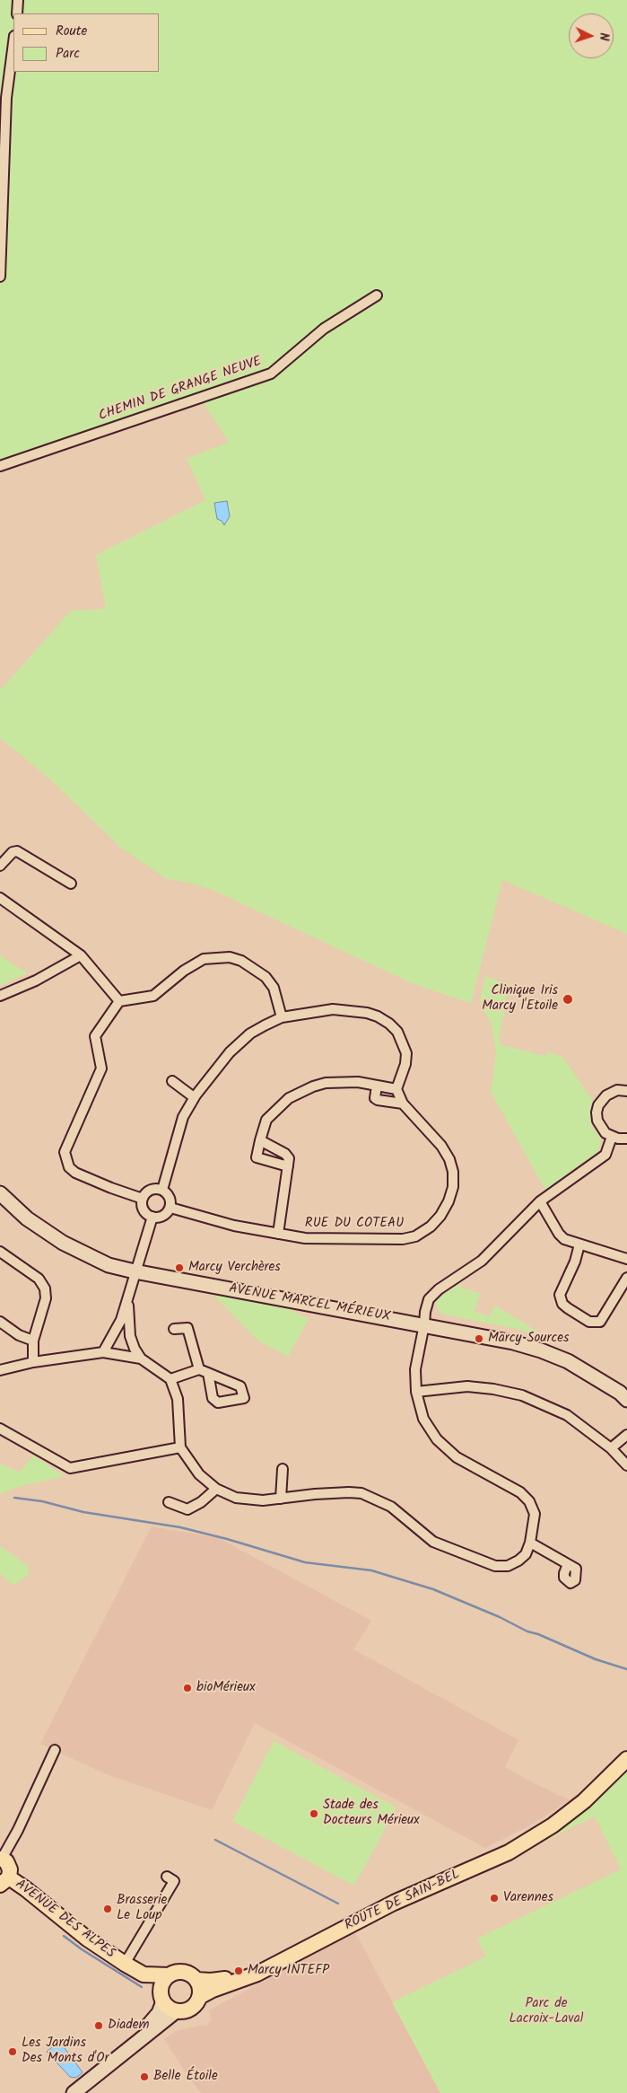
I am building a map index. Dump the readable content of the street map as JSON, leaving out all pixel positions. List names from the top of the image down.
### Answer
{
  "streets": {
    "main road": ["AVENUE MARCEL MÉRIEUX", "ROUTE DE SAIN-BEL", "AVENUE DES ALPES"],
    "street": ["CHEMIN DE GRANGE NEUVE", "RUE DU COTEAU"]
  },
  "crossings": [
    ["ROUTE DE SAIN-BEL", "AVENUE DES ALPES"]
  ],
  "parks": ["Parc de Lacroix-Laval"],
  "places": [
    "Clinique Iris Marcy l'Etoile",
    "Marcy Verchères",
    "Marcy Sources",
    "bioMérieux",
    "Stade des Docteurs Mérieux",
    "Varennes",
    "Brasserie Le Loup",
    "Marcy INTEFP",
    "Diadem",
    "Les Jardins Des Monts d'Or",
    "Belle Étoile"
  ],
  "legend": ["Route", "Parc"],
  "north": "right"
}
